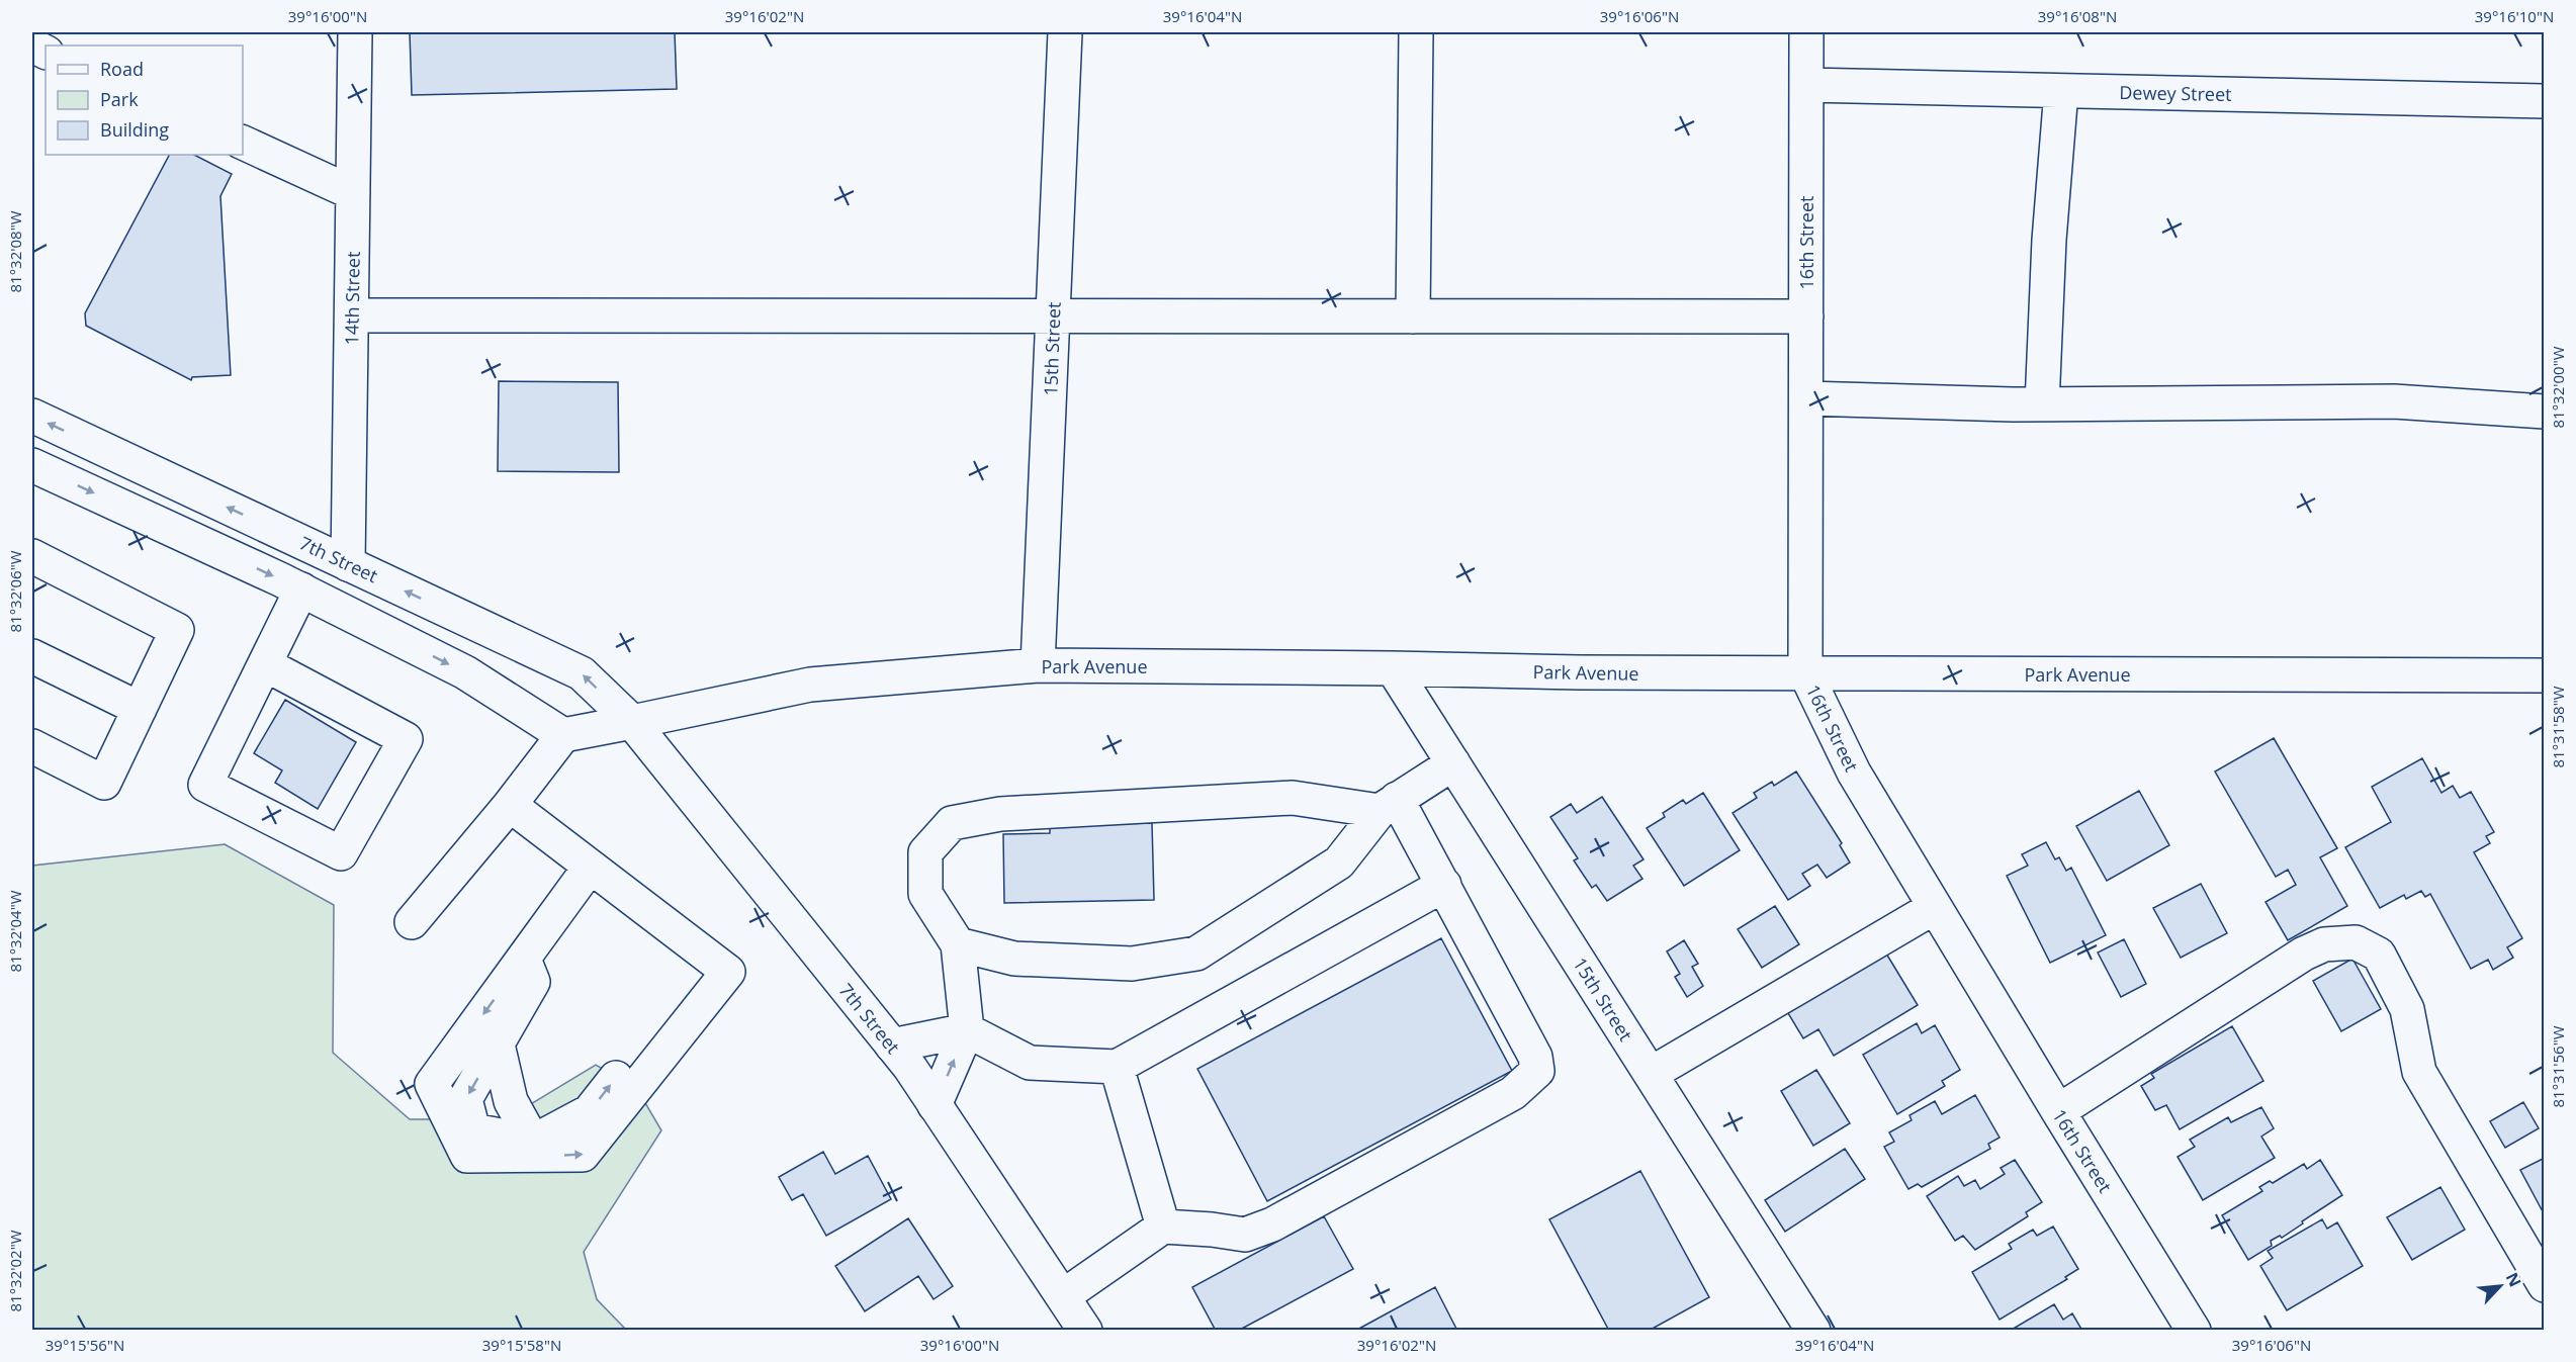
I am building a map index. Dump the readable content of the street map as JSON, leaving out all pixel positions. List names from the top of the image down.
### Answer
{
  "streets": {
    "street": [
      "Dewey Street",
      "16th Street",
      "14th Street",
      "15th Street",
      "7th Street",
      "Park Avenue"
    ]
  },
  "crossings": [
    ["Dewey Street", "16th Street"],
    ["16th Street", "Park Avenue"],
    ["14th Street", "7th Street"],
    ["15th Street", "Park Avenue"],
    ["7th Street", "Park Avenue"]
  ],
  "legend": ["Road", "Park", "Building"],
  "north": "top right",
  "coordinates": [
    "39°16'00\"N",
    "39°16'02\"N",
    "39°16'04\"N",
    "39°16'06\"N",
    "39°16'08\"N",
    "39°16'10\"N",
    "81°32'08\"W",
    "81°32'00\"W",
    "81°32'06\"W",
    "81°31'58\"W",
    "81°32'04\"W",
    "81°31'56\"W",
    "81°32'02\"W",
    "39°15'56\"N",
    "39°15'58\"N"
  ]
}
